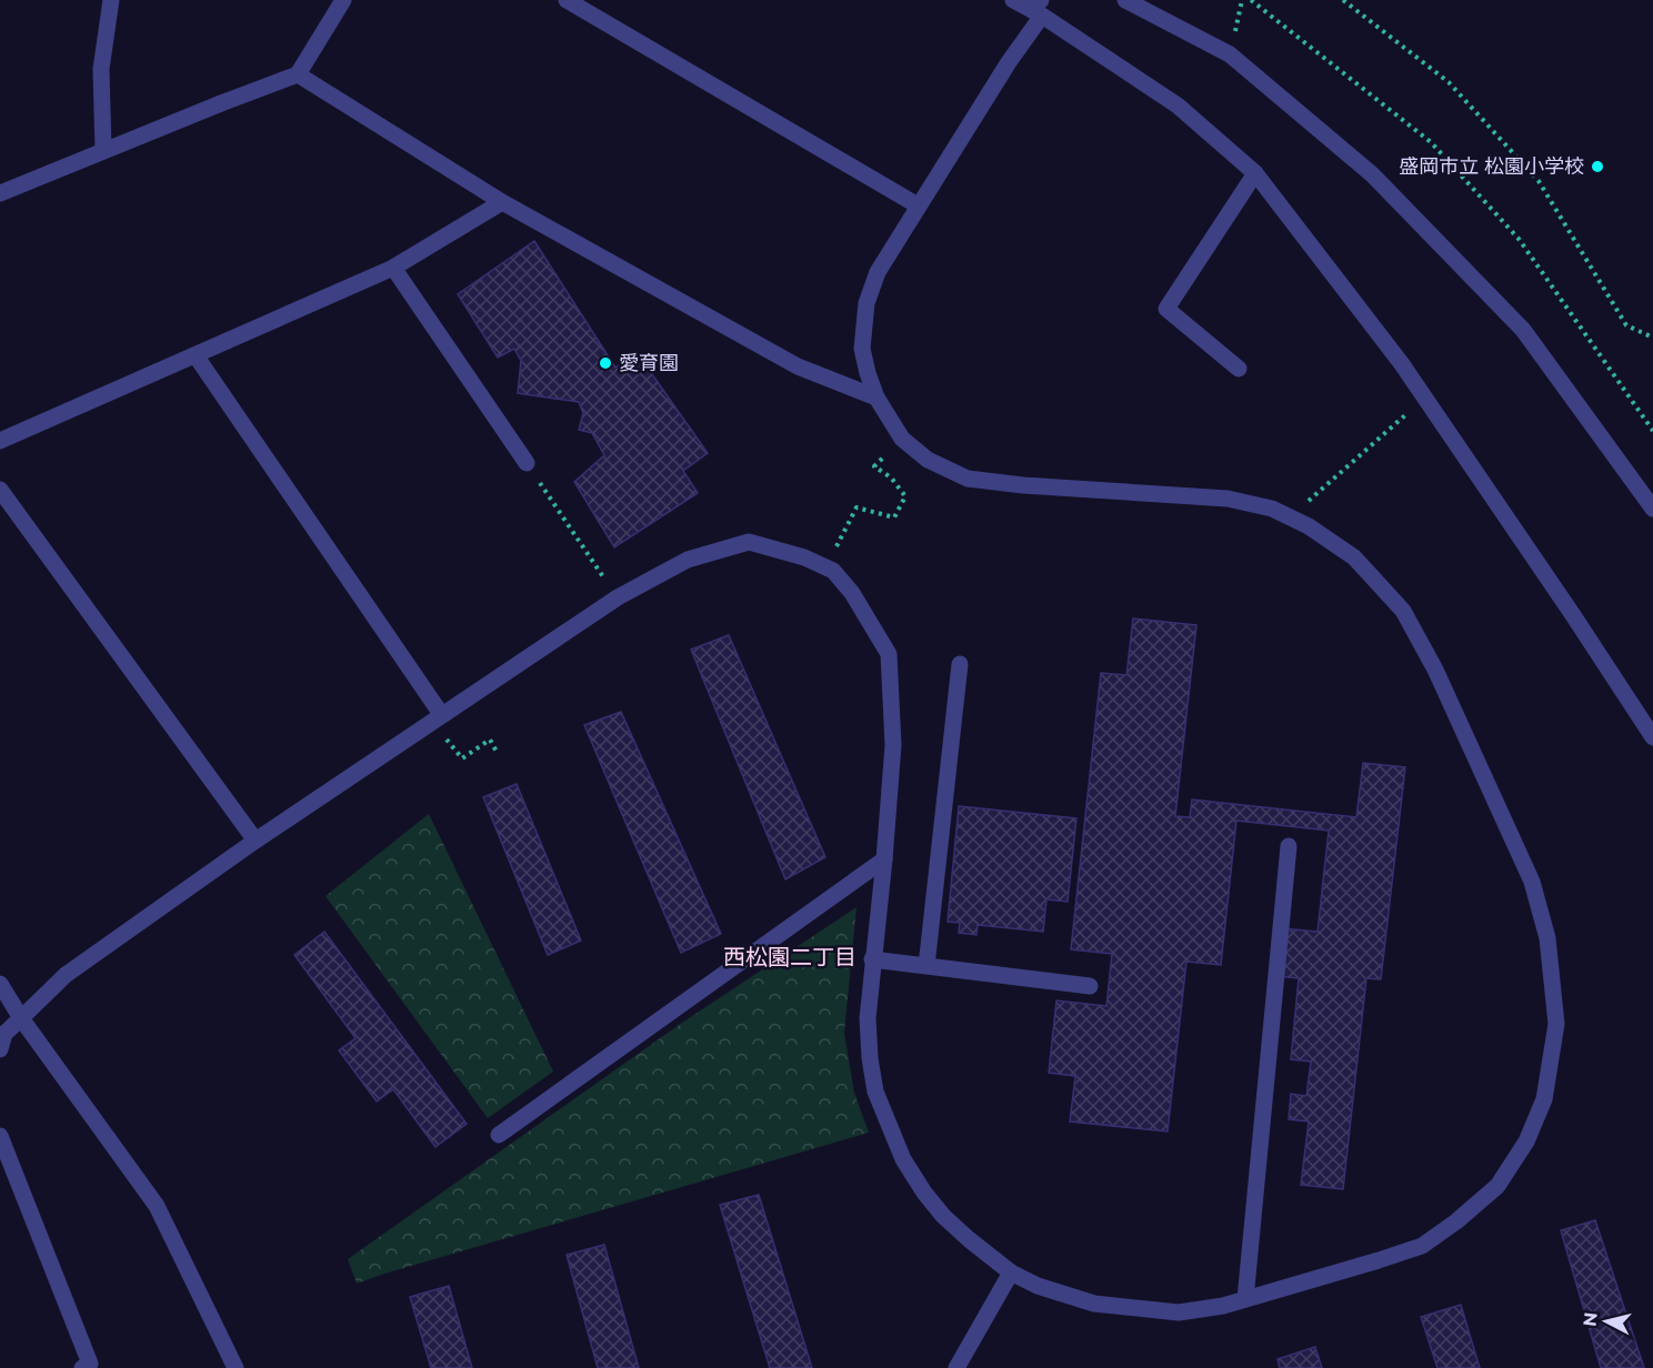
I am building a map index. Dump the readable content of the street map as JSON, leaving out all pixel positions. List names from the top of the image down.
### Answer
{
  "districts": ["西松園二丁目"],
  "places": ["盛岡市立 松園小学校", "愛育園"],
  "north": "left"
}
